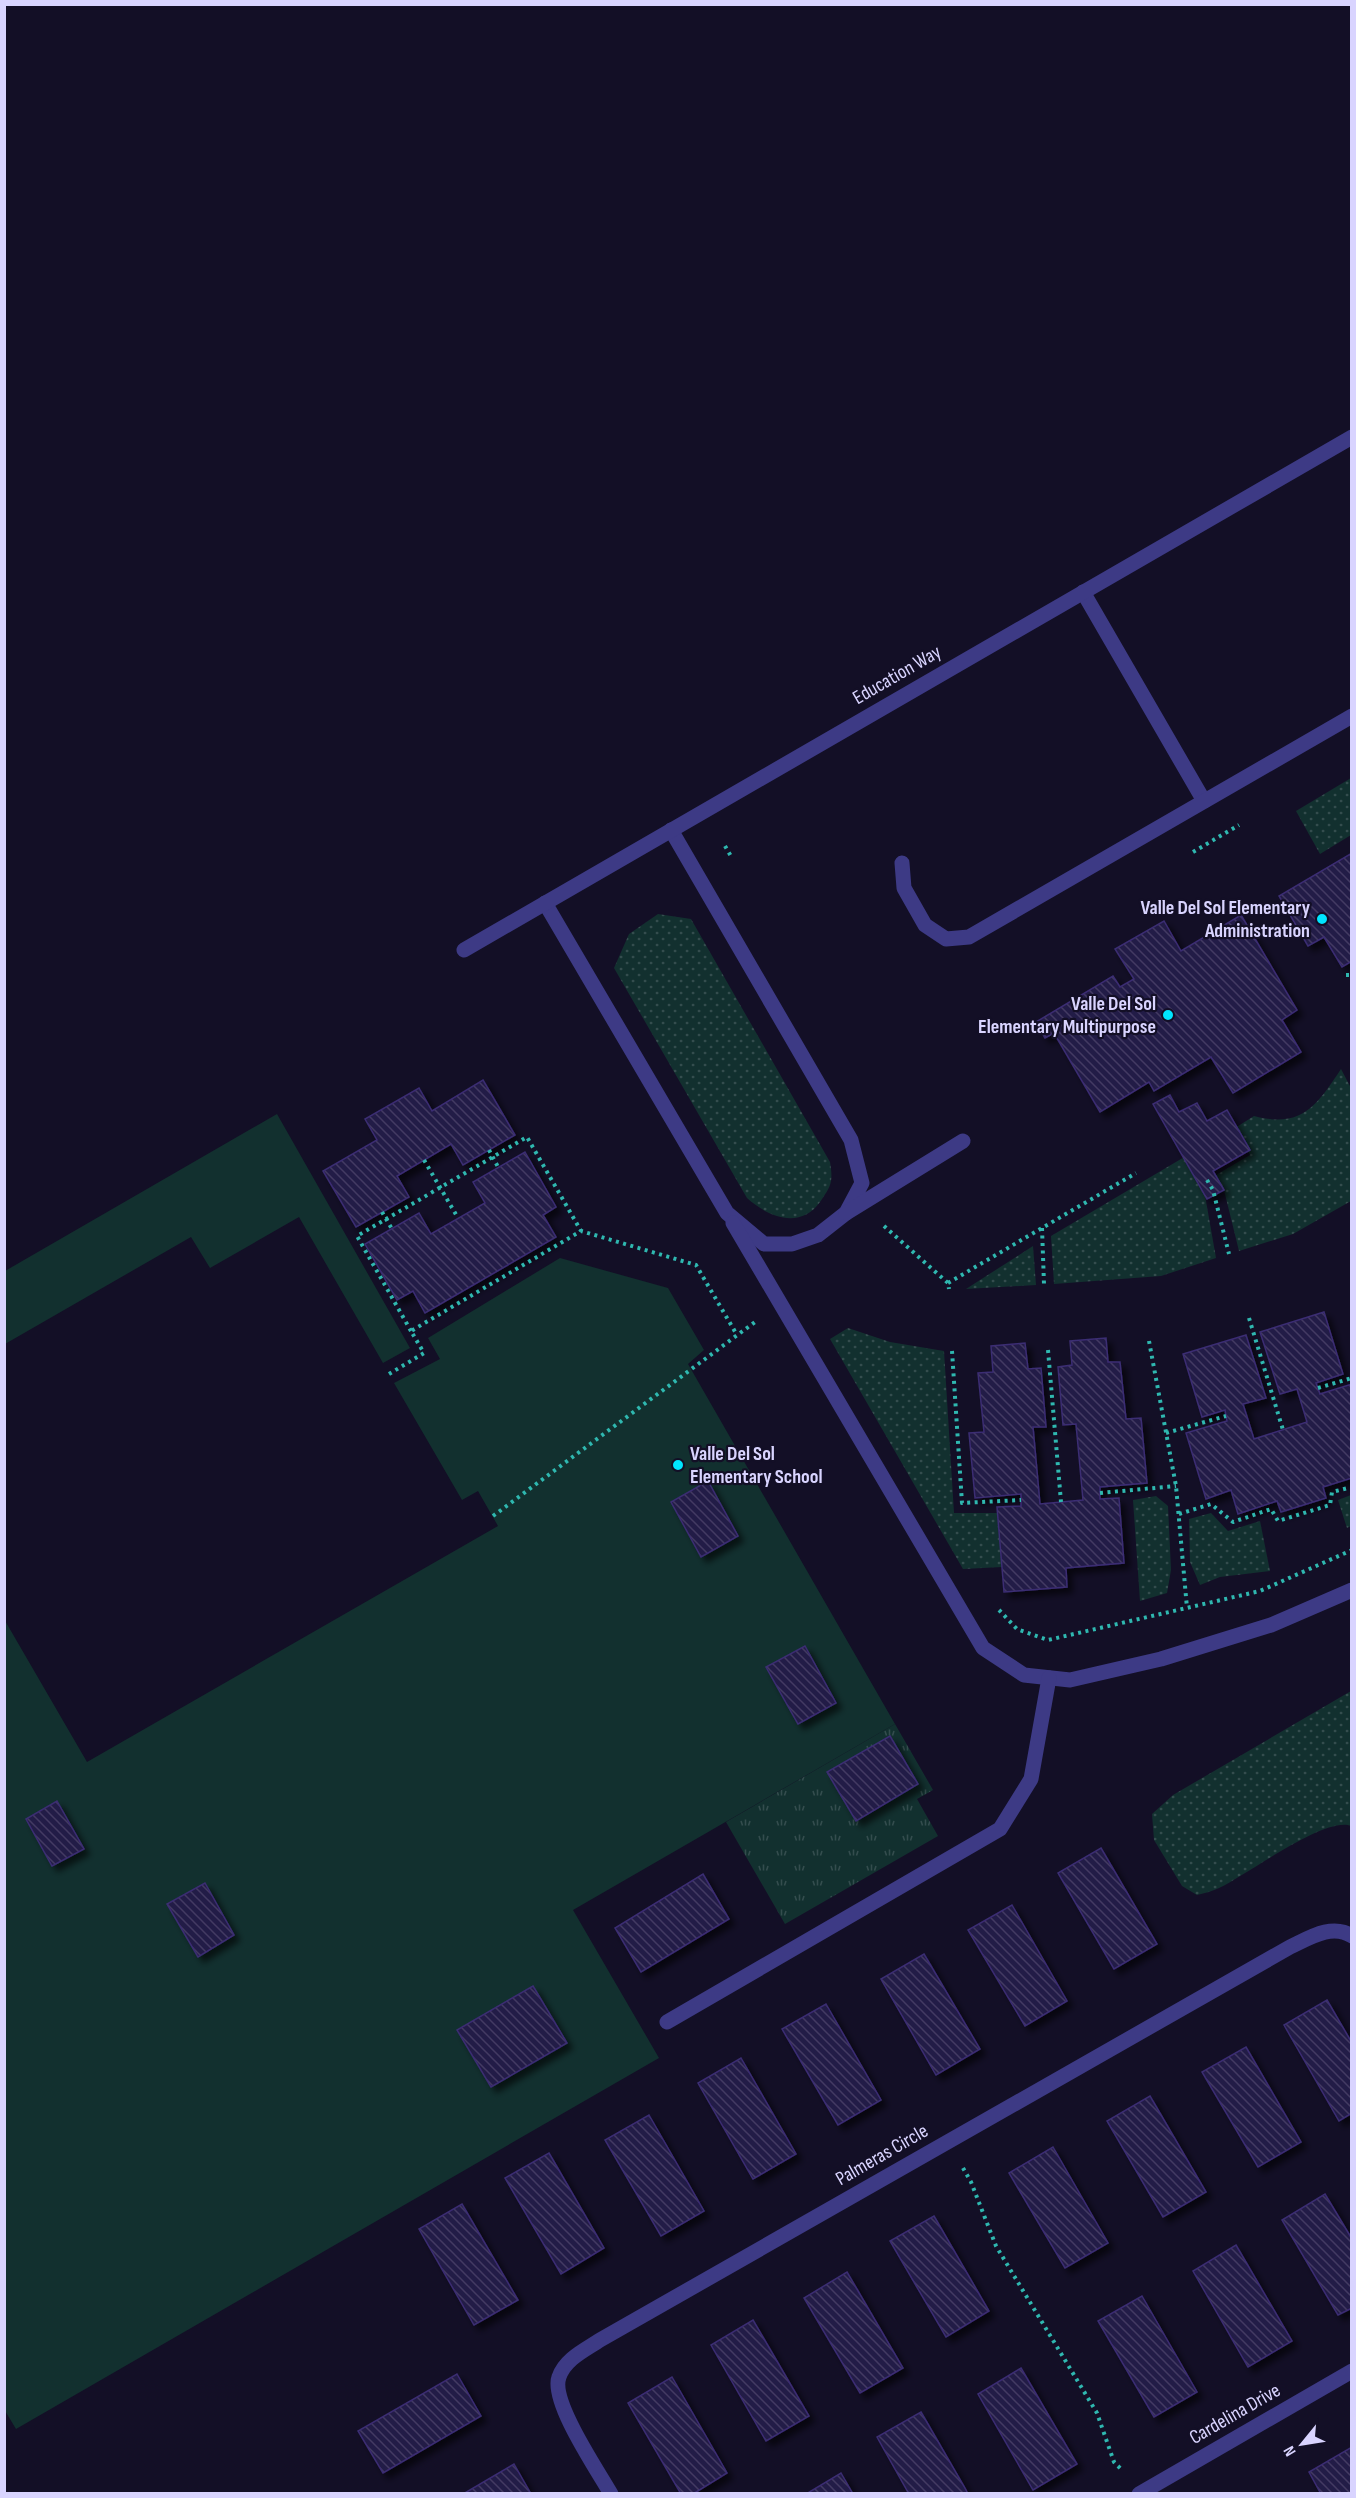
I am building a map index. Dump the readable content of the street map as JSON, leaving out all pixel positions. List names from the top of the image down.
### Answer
{
  "streets": {
    "street": ["Education Way", "Palmeras Circle", "Cardelina Drive"]
  },
  "places": ["Valle Del Sol Elementary Administration", "Valle Del Sol Elementary Multipurpose", "Valle Del Sol Elementary School"],
  "north": "bottom left"
}
